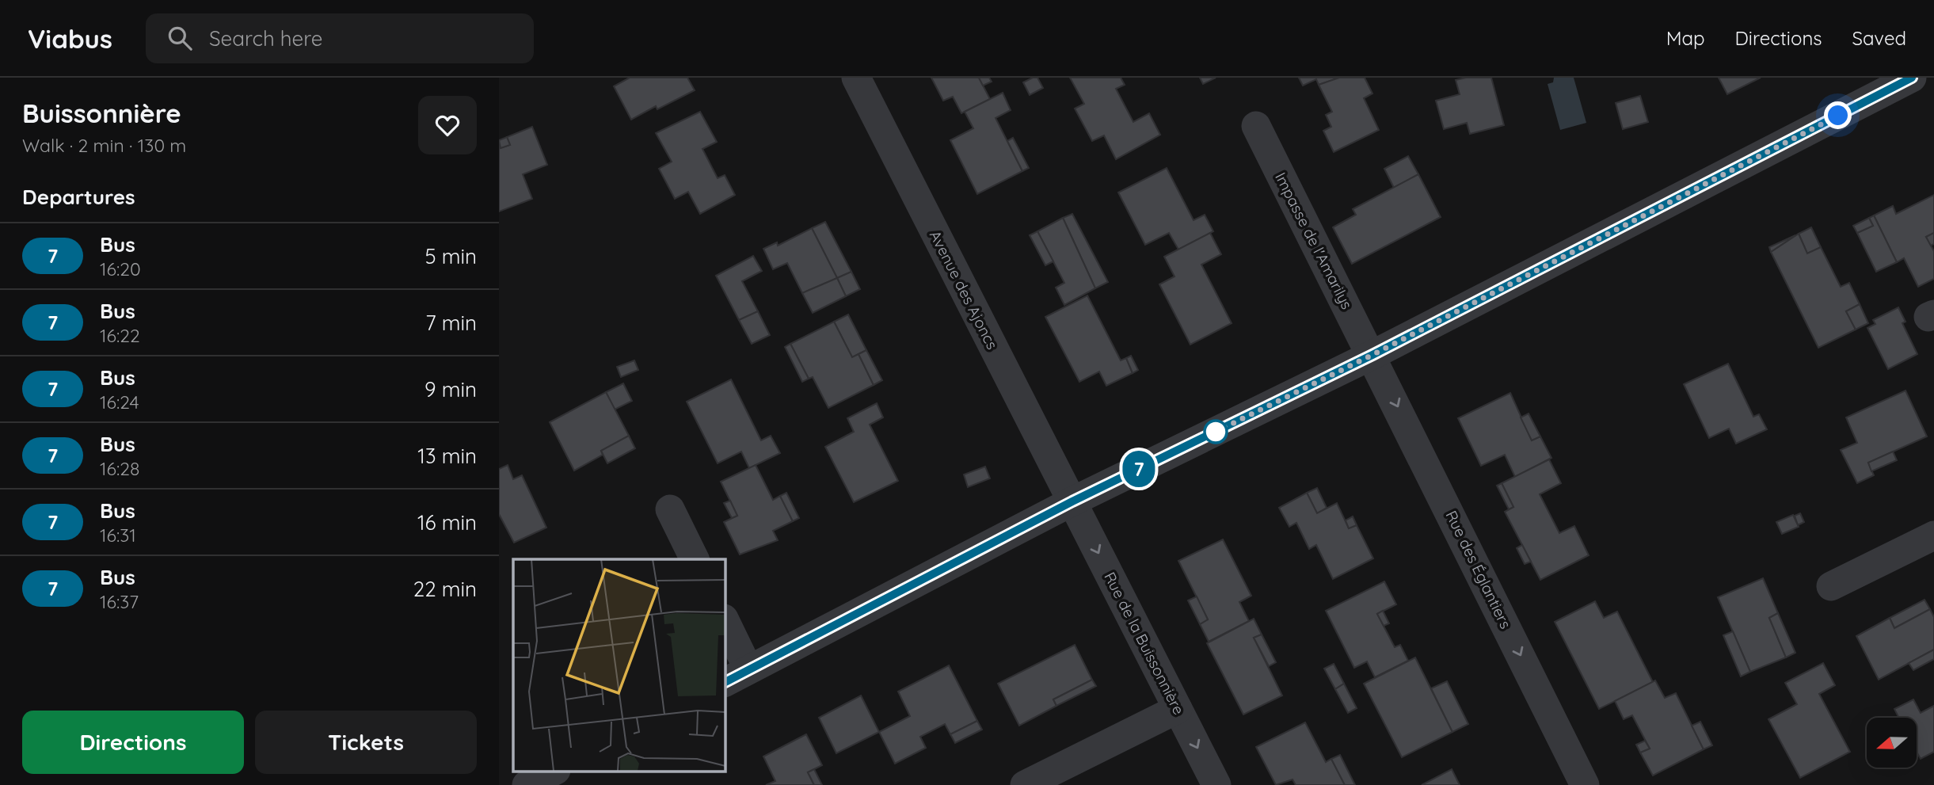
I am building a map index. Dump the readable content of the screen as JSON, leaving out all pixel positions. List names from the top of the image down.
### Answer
{
  "streets": {
    "street": [
      "Impasse de l'Amarilys",
      "Avenue des Ajoncs",
      "Rue des Églantiers",
      "Rue de la Buissonnière"
    ]
  },
  "crossings": [
    ["Impasse de l'Amarilys", "Rue des Églantiers"],
    ["Avenue des Ajoncs", "Rue de la Buissonnière"]
  ],
  "one_way": ["Rue des Églantiers", "Rue de la Buissonnière"],
  "lines": ["bus line 7"],
  "north": "left",
  "page": {
    "header": "Viabus",
    "search": "Search here",
    "nav": ["Map", "Directions", "Saved"],
    "heading": [
      ["Buissonnière", "Walk · 2 min · 130 m"],
      "Departures"
    ],
    "on_map": "7",
    "list": [
      {
        "mark": "7",
        "name": "Bus",
        "note": "16:20",
        "value": "5 min"
      },
      {
        "mark": "7",
        "name": "Bus",
        "note": "16:22",
        "value": "7 min"
      },
      {
        "mark": "7",
        "name": "Bus",
        "note": "16:24",
        "value": "9 min"
      },
      {
        "mark": "7",
        "name": "Bus",
        "note": "16:28",
        "value": "13 min"
      },
      {
        "mark": "7",
        "name": "Bus",
        "note": "16:31",
        "value": "16 min"
      },
      {
        "mark": "7",
        "name": "Bus",
        "note": "16:37",
        "value": "22 min"
      }
    ],
    "buttons": ["Directions", "Tickets"]
  }
}
